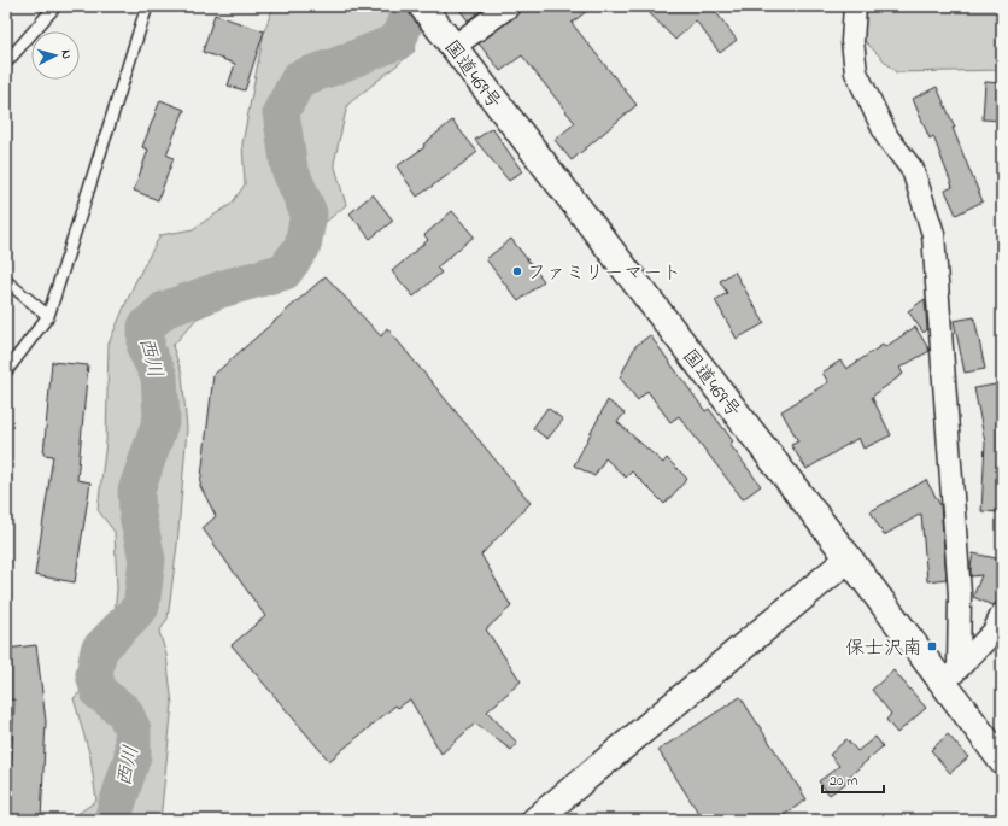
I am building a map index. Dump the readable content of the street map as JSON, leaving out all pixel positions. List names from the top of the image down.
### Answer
{
  "streets": {
    "main road": ["国道469号"]
  },
  "water": ["西川"],
  "places": {
    "other": ["ファミリーマート"],
    "transit": ["保士沢南"]
  },
  "scale_bar": "20 m",
  "north": "right"
}
